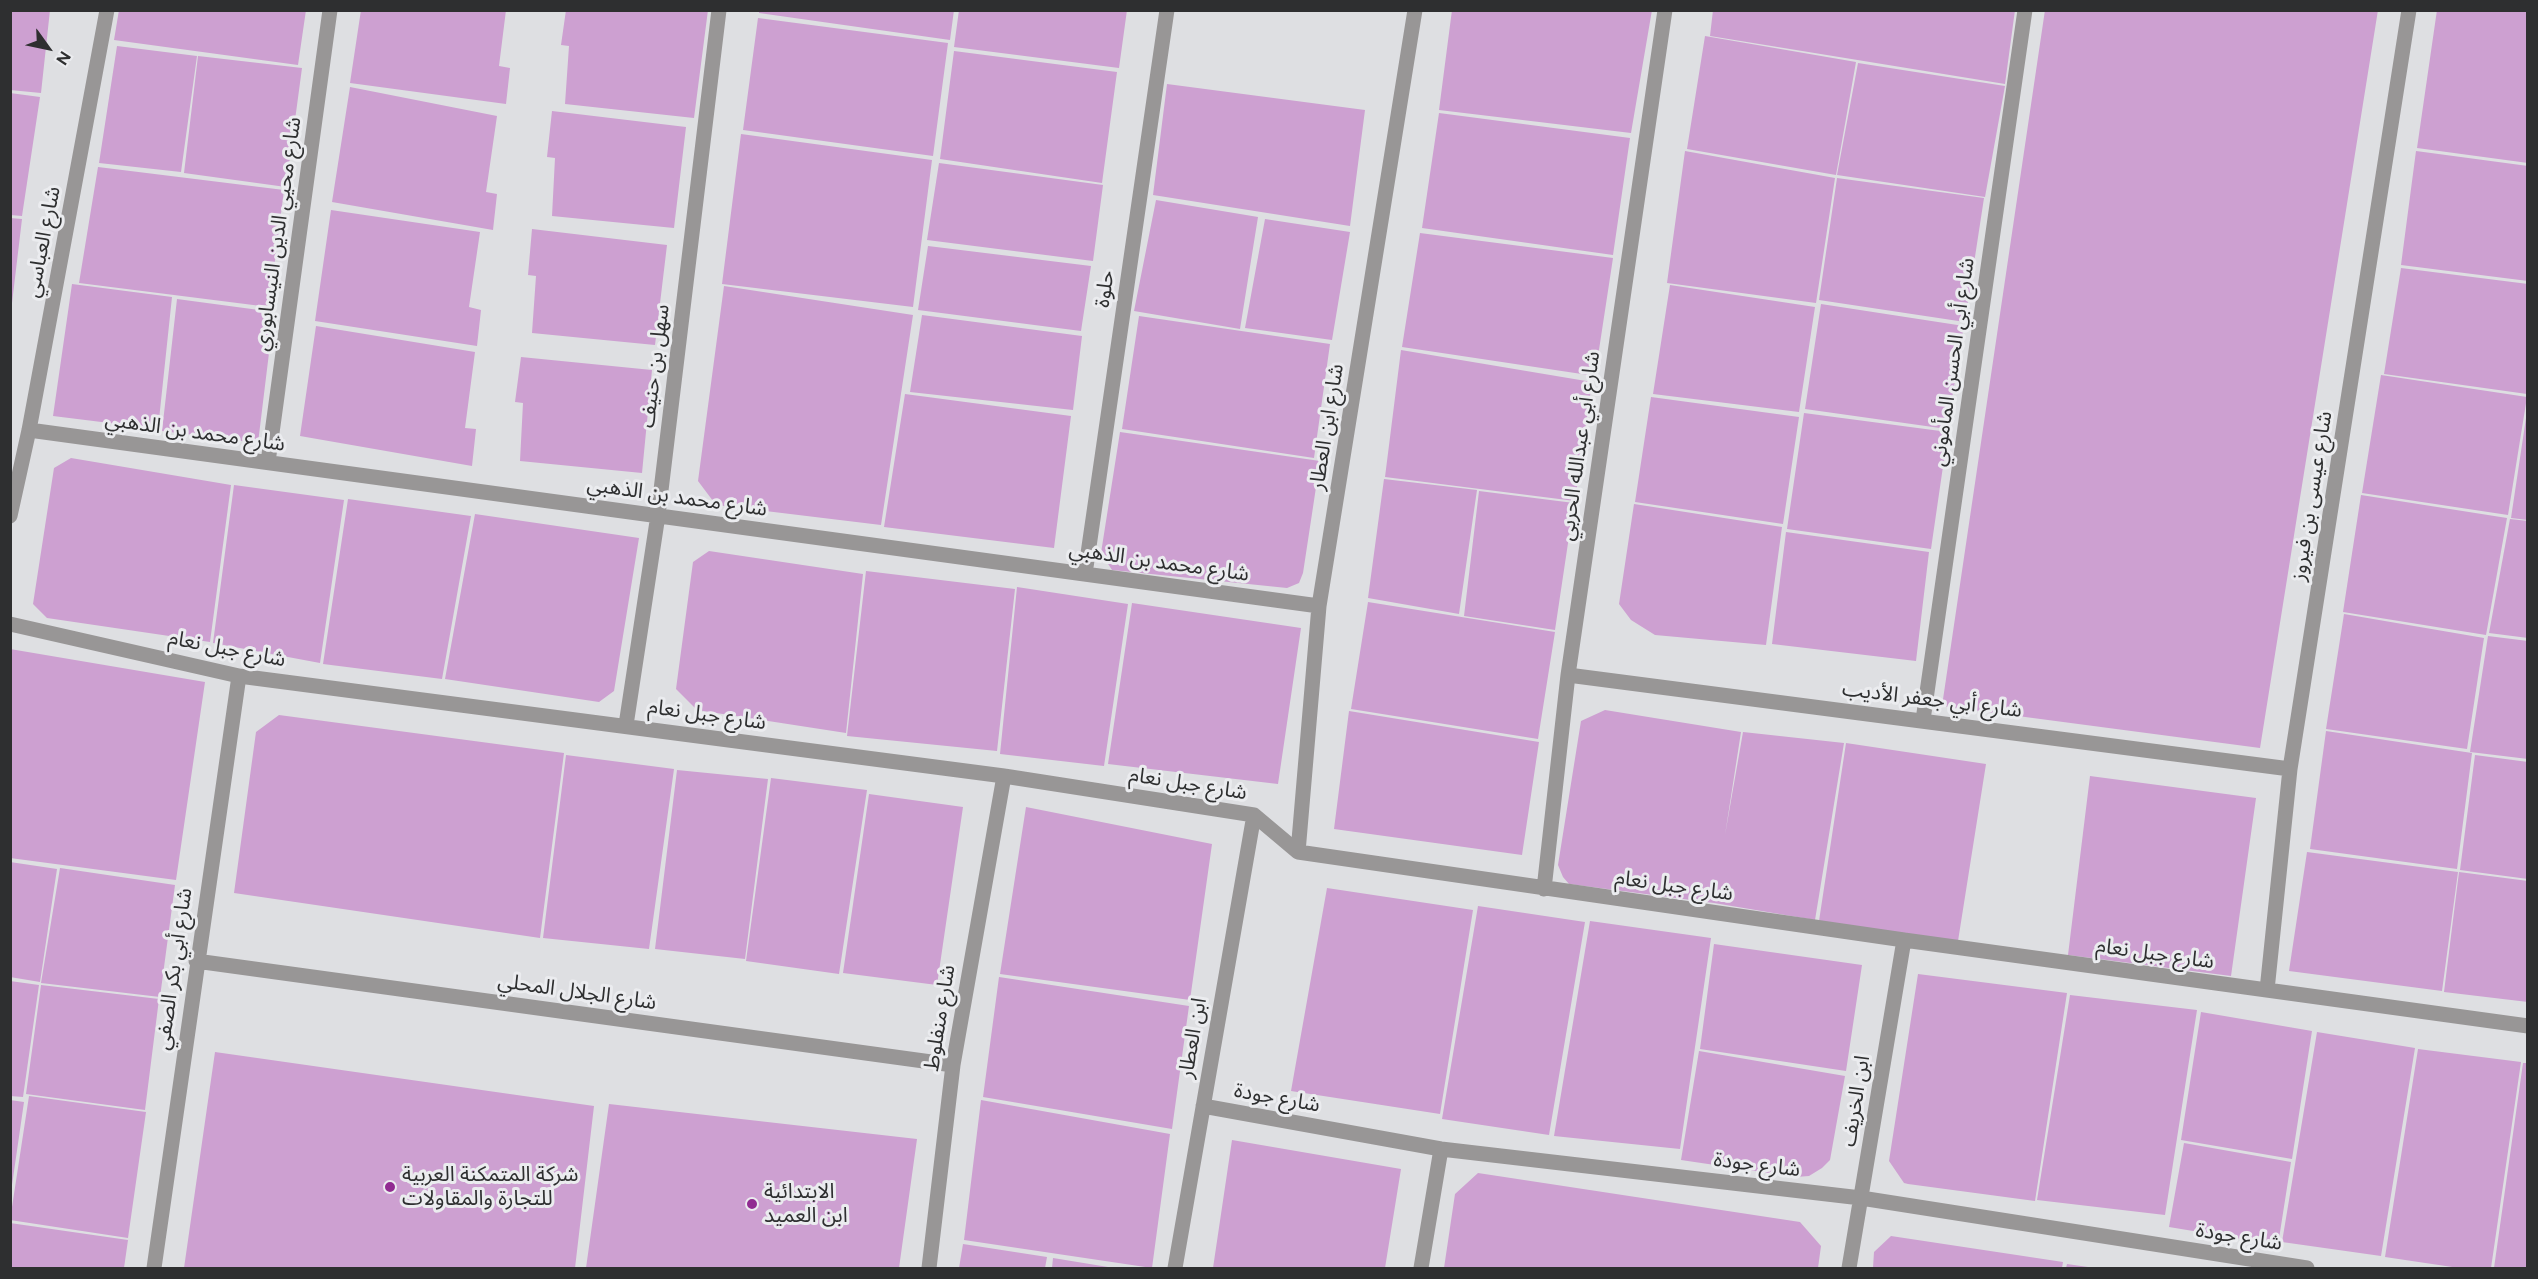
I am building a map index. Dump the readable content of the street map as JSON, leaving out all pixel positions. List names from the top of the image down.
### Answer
{
  "streets": {
    "street": [
      "شارع محيي الدين النيسابوري",
      "شارع العباسي",
      "حلوة",
      "شارع أبي الحسن المأموني",
      "سهل بن حنيف",
      "شارع ابن العطار",
      "شارع محمد بن الذهبي",
      "شارع أبي عبدالله الحربي",
      "شارع عيسى بن فيروز",
      "شارع جبل نعام",
      "شارع أبي جعفر الأديب",
      "شارع أبي بكر الصفي",
      "شارع الجلال المحلي",
      "شارع منفلوط",
      "ابن العطار",
      "شارع جودة",
      "ابن الخريف"
    ]
  },
  "crossings": [
    ["شارع محيي الدين النيسابوري", "شارع محمد بن الذهبي"],
    ["شارع العباسي", "شارع محمد بن الذهبي"],
    ["حلوة", "شارع محمد بن الذهبي"],
    ["شارع أبي الحسن المأموني", "شارع أبي جعفر الأديب"],
    ["سهل بن حنيف", "شارع محمد بن الذهبي"],
    ["سهل بن حنيف", "شارع جبل نعام"],
    ["شارع ابن العطار", "شارع محمد بن الذهبي"],
    ["شارع ابن العطار", "شارع جبل نعام"],
    ["شارع أبي عبدالله الحربي", "شارع جبل نعام"],
    ["شارع أبي عبدالله الحربي", "شارع أبي جعفر الأديب"],
    ["شارع عيسى بن فيروز", "شارع جبل نعام"],
    ["شارع عيسى بن فيروز", "شارع أبي جعفر الأديب"],
    ["شارع جبل نعام", "شارع أبي بكر الصفي"],
    ["شارع جبل نعام", "شارع منفلوط"],
    ["شارع جبل نعام", "ابن العطار"],
    ["شارع جبل نعام", "ابن الخريف"],
    ["شارع أبي بكر الصفي", "شارع الجلال المحلي"],
    ["شارع الجلال المحلي", "شارع منفلوط"],
    ["ابن العطار", "شارع جودة"],
    ["شارع جودة", "ابن الخريف"]
  ],
  "places": ["شركة المتمكنة العربية للتجارة والمقاولات", "الابتدائية ابن العميد"],
  "north": "bottom right"
}
